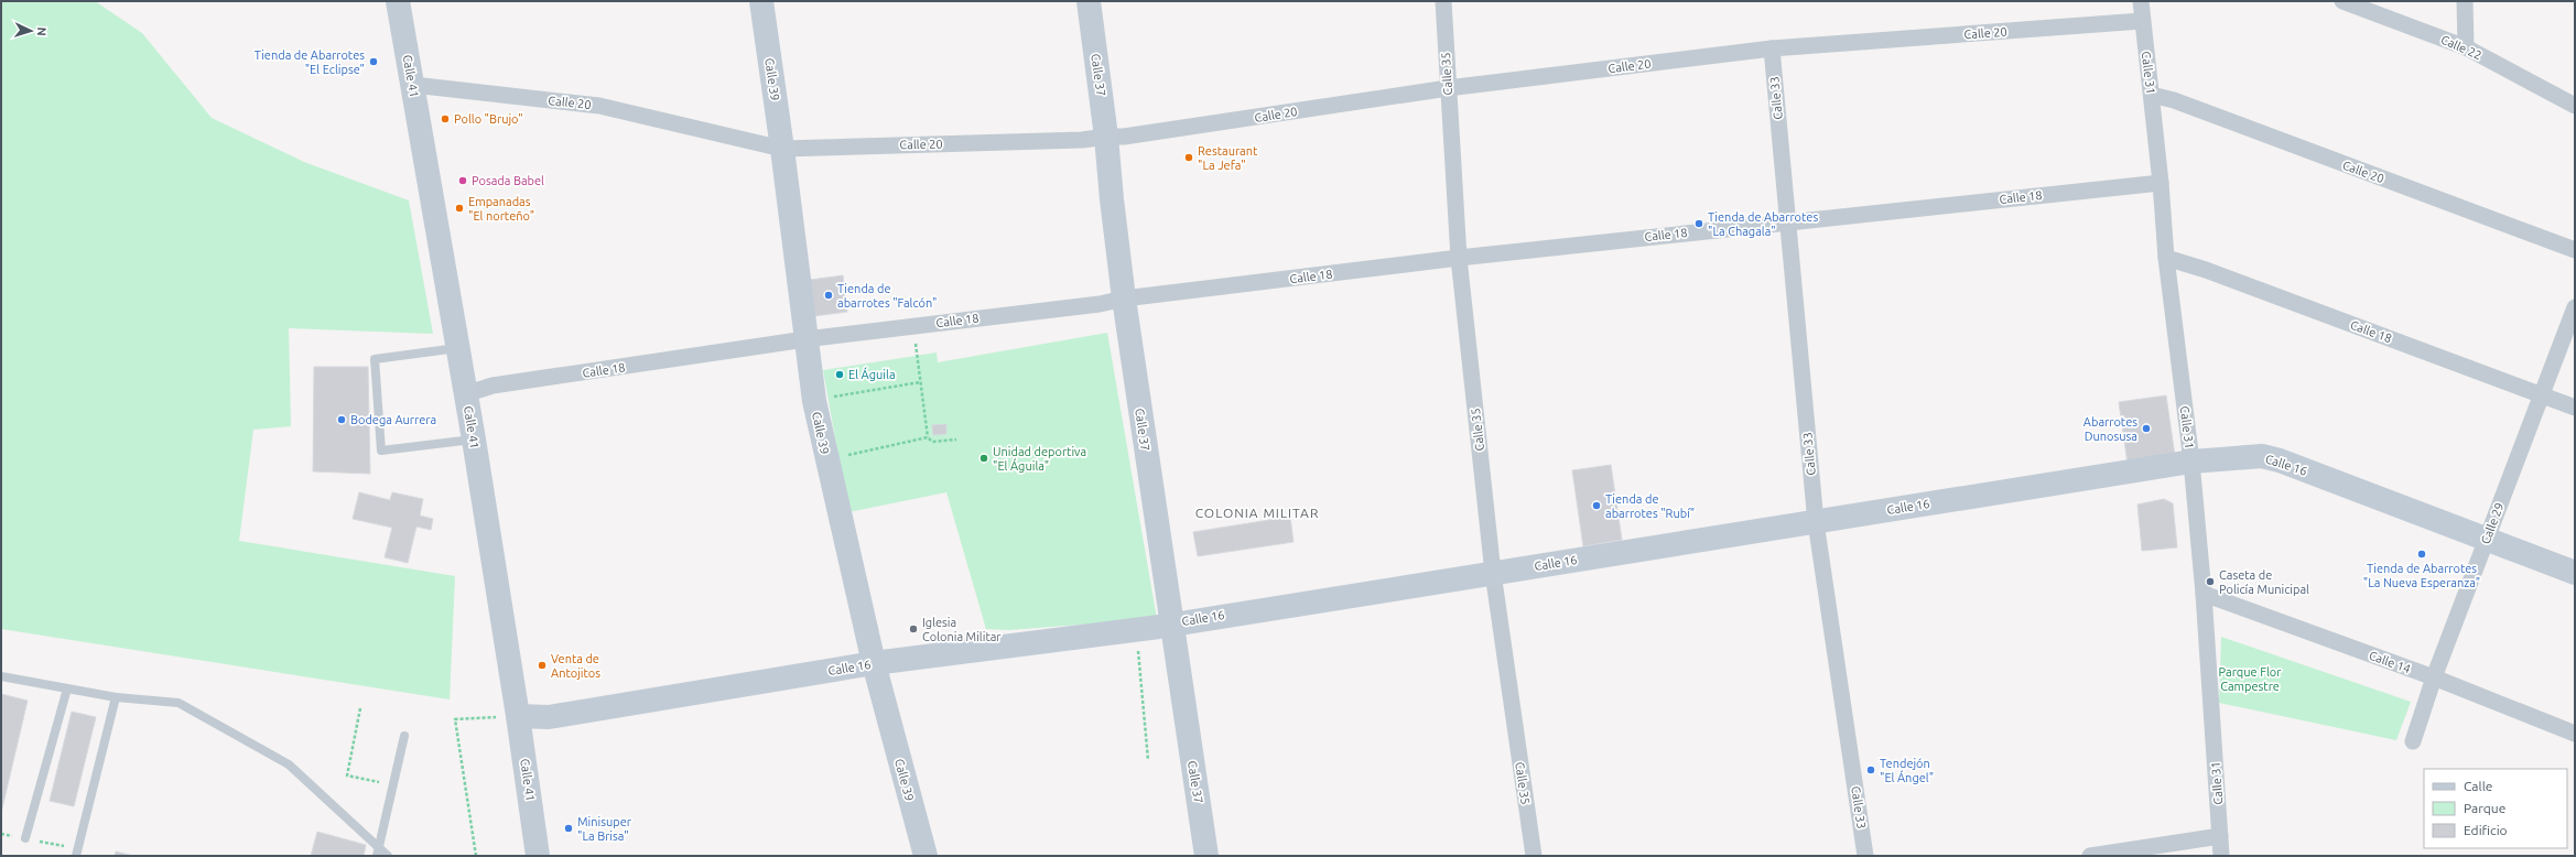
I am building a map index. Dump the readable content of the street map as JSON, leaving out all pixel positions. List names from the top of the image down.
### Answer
{
  "streets": {
    "main road": [
      "Calle 37",
      "Calle 41",
      "Calle 39",
      "Calle 16"
    ],
    "street": [
      "Calle 20",
      "Calle 22",
      "Calle 31",
      "Calle 35",
      "Calle 33",
      "Calle 18",
      "Calle 29",
      "Calle 14"
    ]
  },
  "crossings": [
    ["Calle 20", "Calle 31"],
    ["Calle 20", "Calle 35"],
    ["Calle 20", "Calle 37"],
    ["Calle 20", "Calle 41"],
    ["Calle 20", "Calle 39"],
    ["Calle 20", "Calle 33"],
    ["Calle 31", "Calle 18"],
    ["Calle 31", "Calle 16"],
    ["Calle 31", "Calle 14"],
    ["Calle 35", "Calle 18"],
    ["Calle 35", "Calle 16"],
    ["Calle 37", "Calle 18"],
    ["Calle 37", "Calle 16"],
    ["Calle 41", "Calle 18"],
    ["Calle 41", "Calle 16"],
    ["Calle 39", "Calle 18"],
    ["Calle 39", "Calle 16"],
    ["Calle 33", "Calle 18"],
    ["Calle 33", "Calle 16"],
    ["Calle 18", "Calle 29"],
    ["Calle 16", "Calle 29"],
    ["Calle 29", "Calle 14"]
  ],
  "districts": ["COLONIA MILITAR"],
  "parks": ["Parque Flor Campestre"],
  "places": [
    "Tienda de Abarrotes \"El Eclipse\"",
    "Pollo \"Brujo\"",
    "Restaurant \"La Jefa\"",
    "Posada Babel",
    "Empanadas \"El norteño\"",
    "Tienda de Abarrotes \"La Chagala\"",
    "Tienda de abarrotes \"Falcón\"",
    "El Águila",
    "Bodega Aurrera",
    "Abarrotes Dunosusa",
    "Unidad deportiva \"El Águila\"",
    "Tienda de abarrotes \"Rubí\"",
    "Tienda de Abarrotes \"La Nueva Esperanza\"",
    "Caseta de Policía Municipal",
    "Iglesia Colonia Militar",
    "Venta de Antojitos",
    "Tendejón \"El Ángel\"",
    "Minisuper \"La Brisa\""
  ],
  "legend": ["Calle", "Parque", "Edificio"],
  "north": "right"
}
